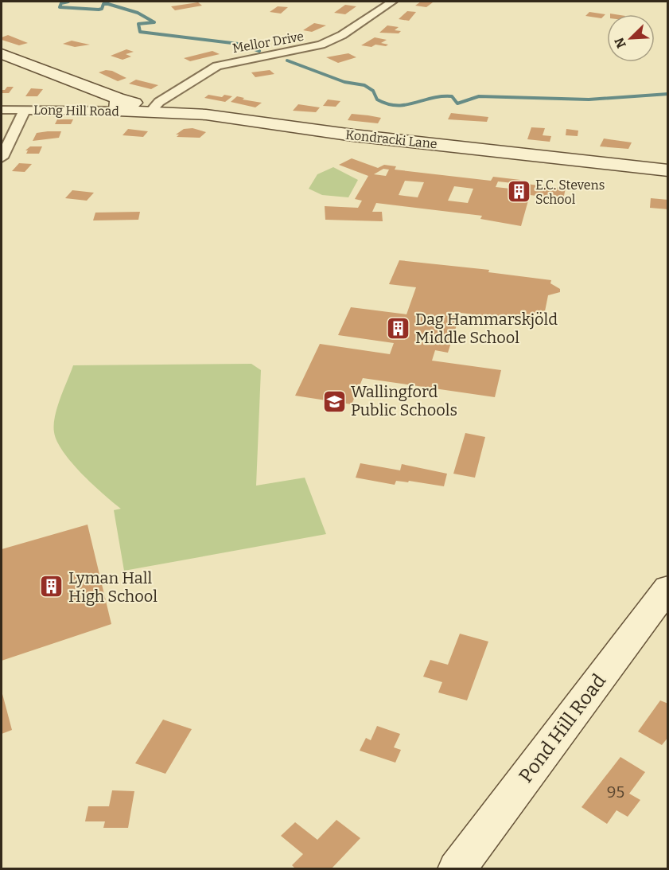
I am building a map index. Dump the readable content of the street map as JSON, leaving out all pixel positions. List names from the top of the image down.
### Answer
{
  "streets": {
    "main road": ["Long Hill Road", "Kondracki Lane", "Pond Hill Road"],
    "street": ["Mellor Drive"]
  },
  "crossings": [
    ["Mellor Drive", "Long Hill Road"],
    ["Mellor Drive", "Kondracki Lane"],
    ["Long Hill Road", "Kondracki Lane"]
  ],
  "places": {
    "building": ["E.C. Stevens School", "Dag Hammarskjöld Middle School", "Lyman Hall High School"],
    "school or university": ["Wallingford Public Schools"]
  },
  "house_numbers": ["95"],
  "north": "bottom left"
}
